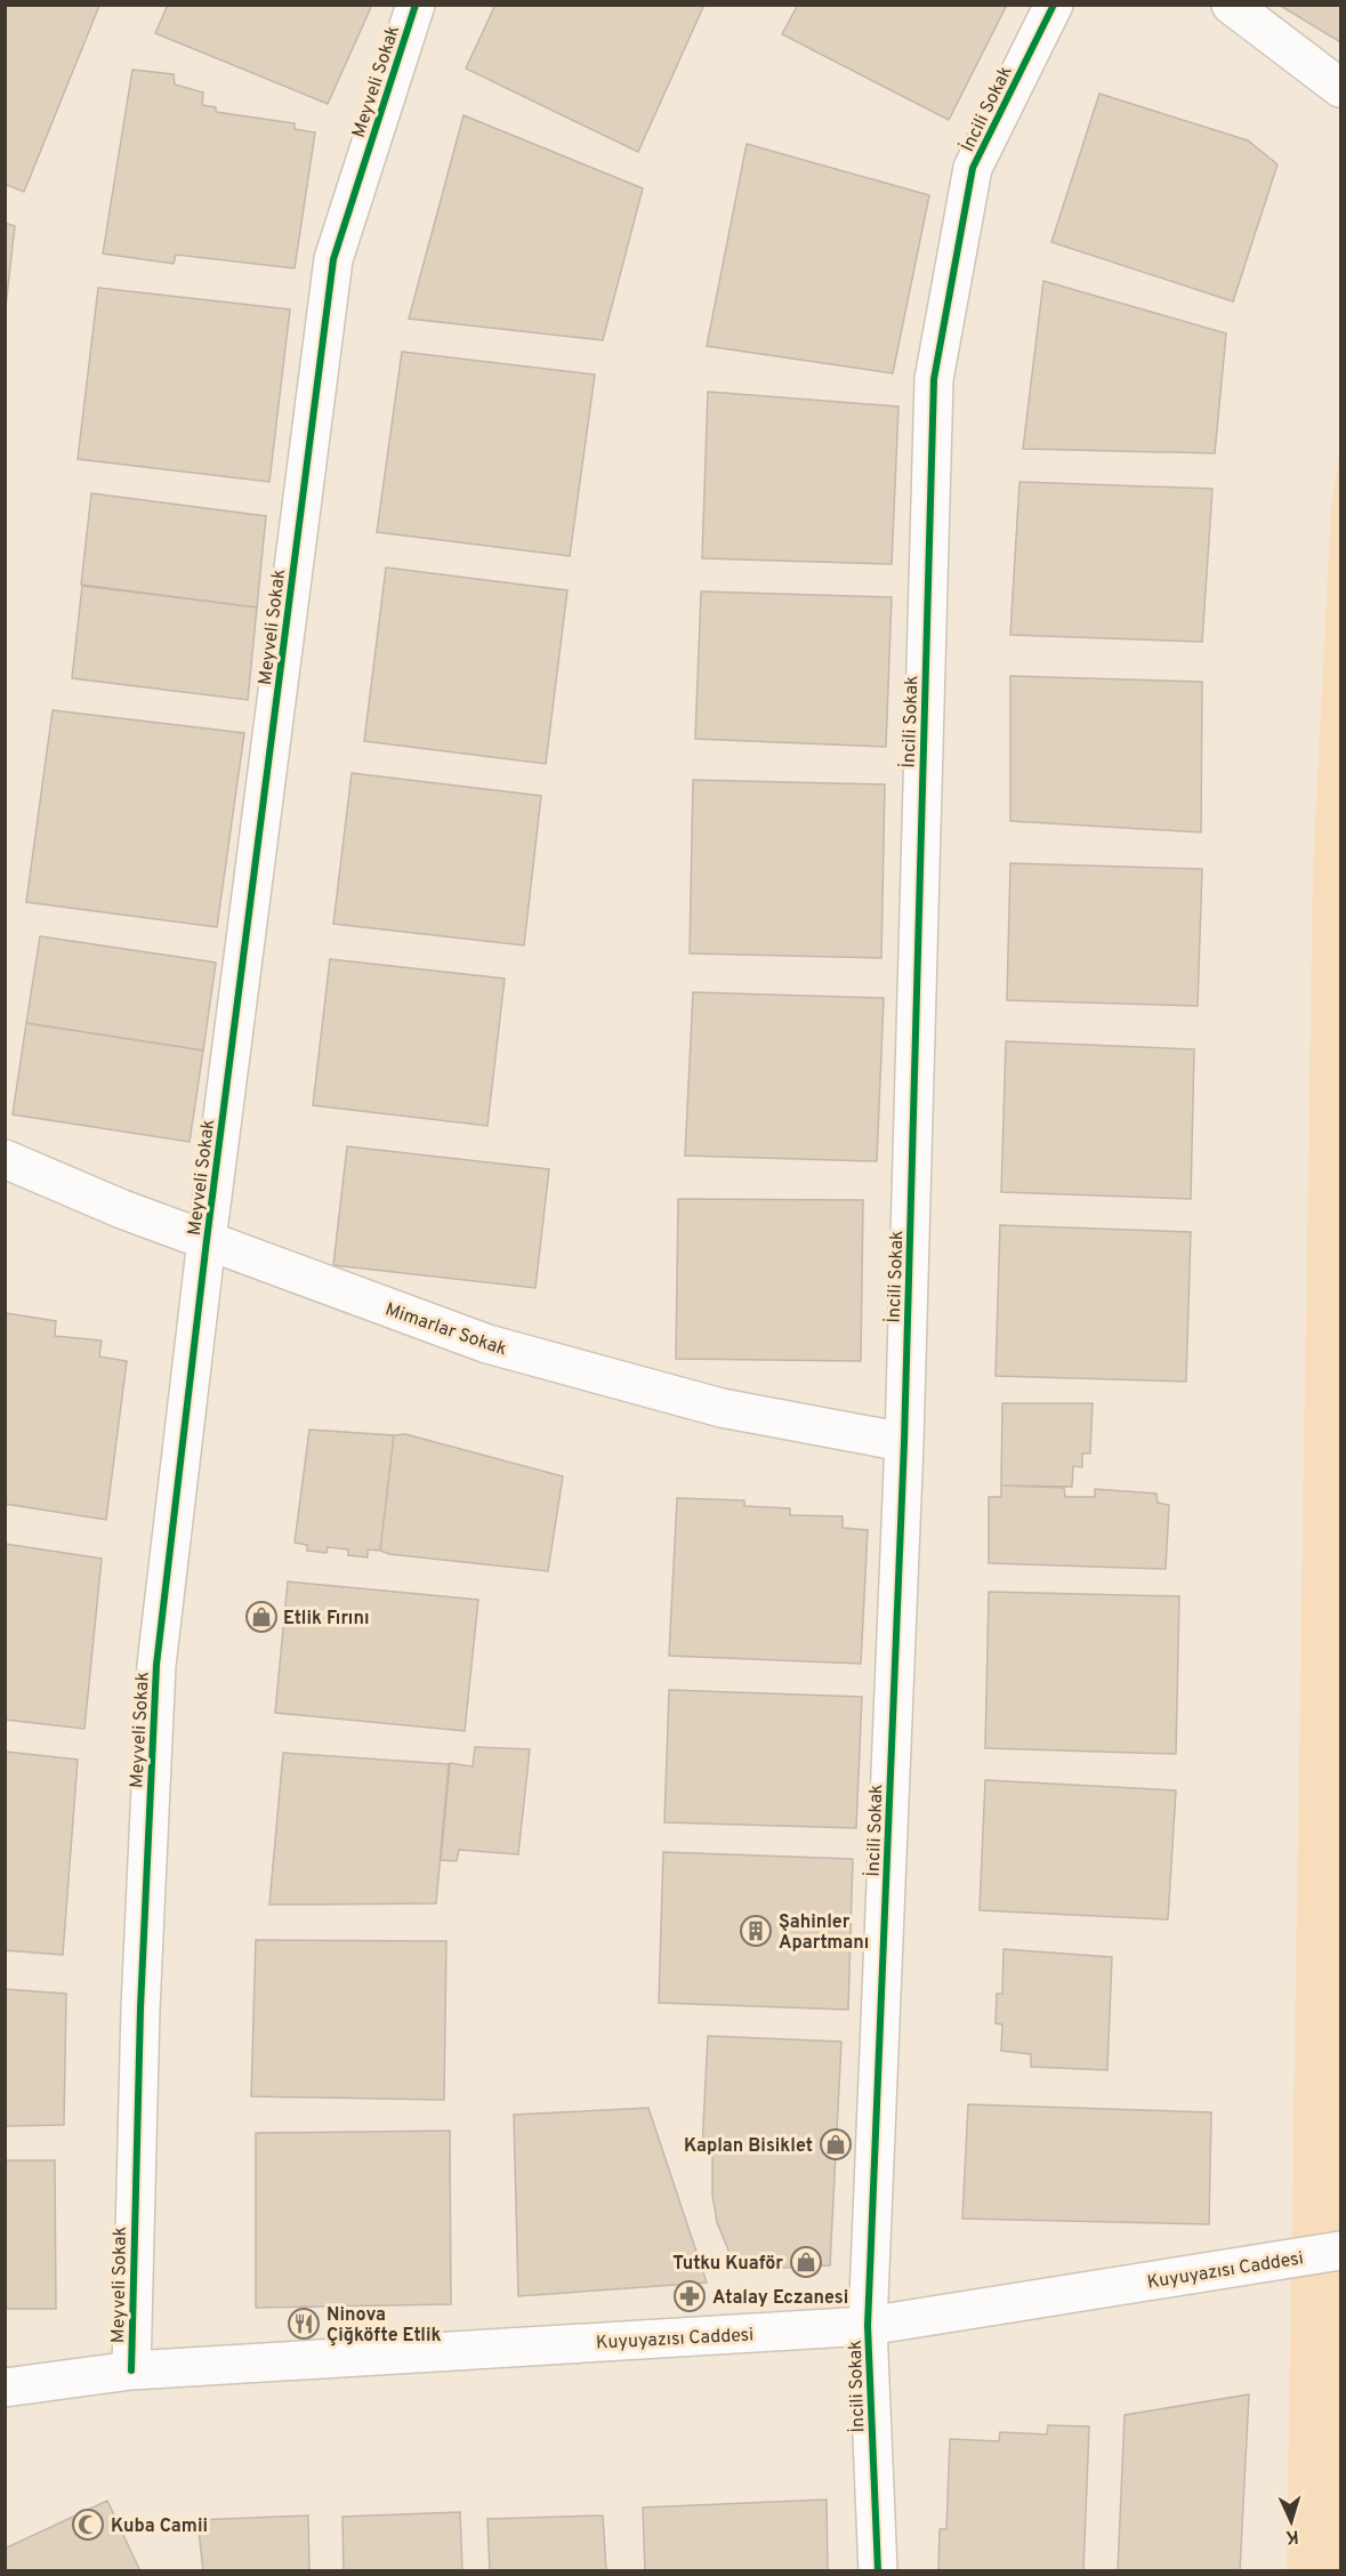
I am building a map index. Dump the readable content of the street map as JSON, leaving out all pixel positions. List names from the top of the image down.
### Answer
{
  "streets": {
    "street": [
      "Meyveli Sokak",
      "İncili Sokak",
      "Mimarlar Sokak",
      "Kuyuyazısı Caddesi"
    ]
  },
  "crossings": [
    ["Meyveli Sokak", "Mimarlar Sokak"],
    ["Meyveli Sokak", "Kuyuyazısı Caddesi"],
    ["İncili Sokak", "Mimarlar Sokak"],
    ["İncili Sokak", "Kuyuyazısı Caddesi"]
  ],
  "places": {
    "shop": ["Etlik Fırını", "Kaplan Bisiklet", "Tutku Kuaför"],
    "building": ["Şahinler Apartmanı"],
    "pharmacy": ["Atalay Eczanesi"],
    "restaurant": ["Ninova Çiğköfte Etlik"],
    "mosque": ["Kuba Camii"]
  },
  "north": "bottom"
}
